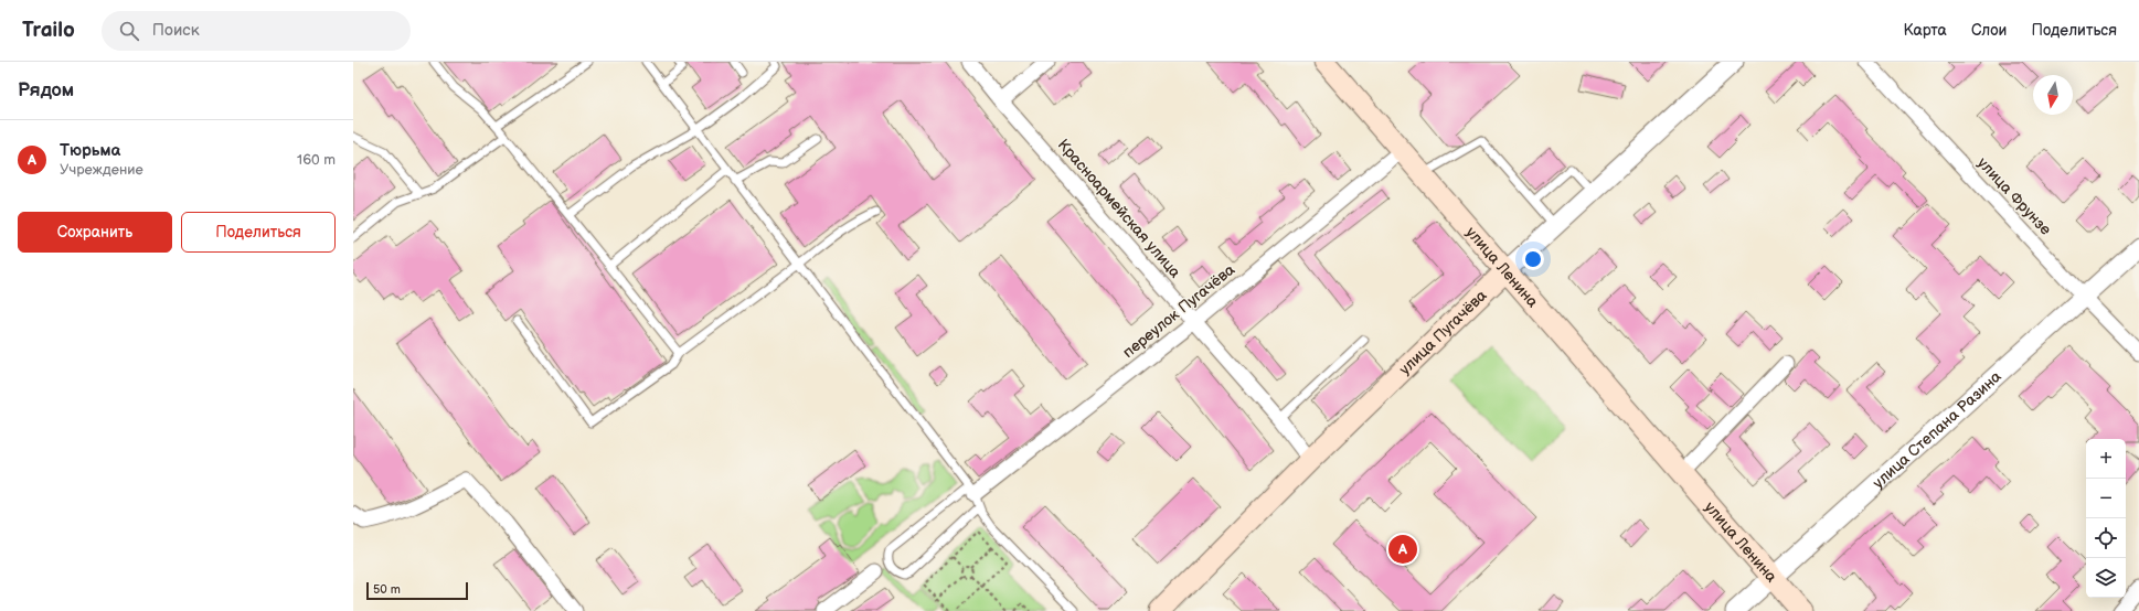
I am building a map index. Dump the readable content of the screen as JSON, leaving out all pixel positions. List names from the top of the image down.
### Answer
{
  "streets": {
    "main road": ["улица Ленина", "улица Пугачёва"],
    "street": [
      "улица Фрунзе",
      "Красноармейская улица",
      "переулок Пугачёва",
      "улица Степана Разина"
    ]
  },
  "crossings": [
    ["улица Фрунзе", "улица Степана Разина"],
    ["Красноармейская улица", "переулок Пугачёва"],
    ["Красноармейская улица", "улица Пугачёва"],
    ["улица Ленина", "переулок Пугачёва"],
    ["улица Ленина", "улица Пугачёва"],
    ["улица Ленина", "улица Степана Разина"]
  ],
  "scale_bar": "50 m",
  "north": "bottom",
  "page": {
    "header": "Trailo",
    "search": "Поиск",
    "nav": ["Карта", "Слои", "Поделиться"],
    "heading": "Рядом",
    "list": [
      {
        "mark": "A",
        "name": "Тюрьма",
        "note": "Учреждение",
        "value": "160 m"
      }
    ],
    "buttons": ["Сохранить", "Поделиться"],
    "map_buttons": ["+", "−"],
    "pins": "A",
    "scale": "50 m"
  }
}
